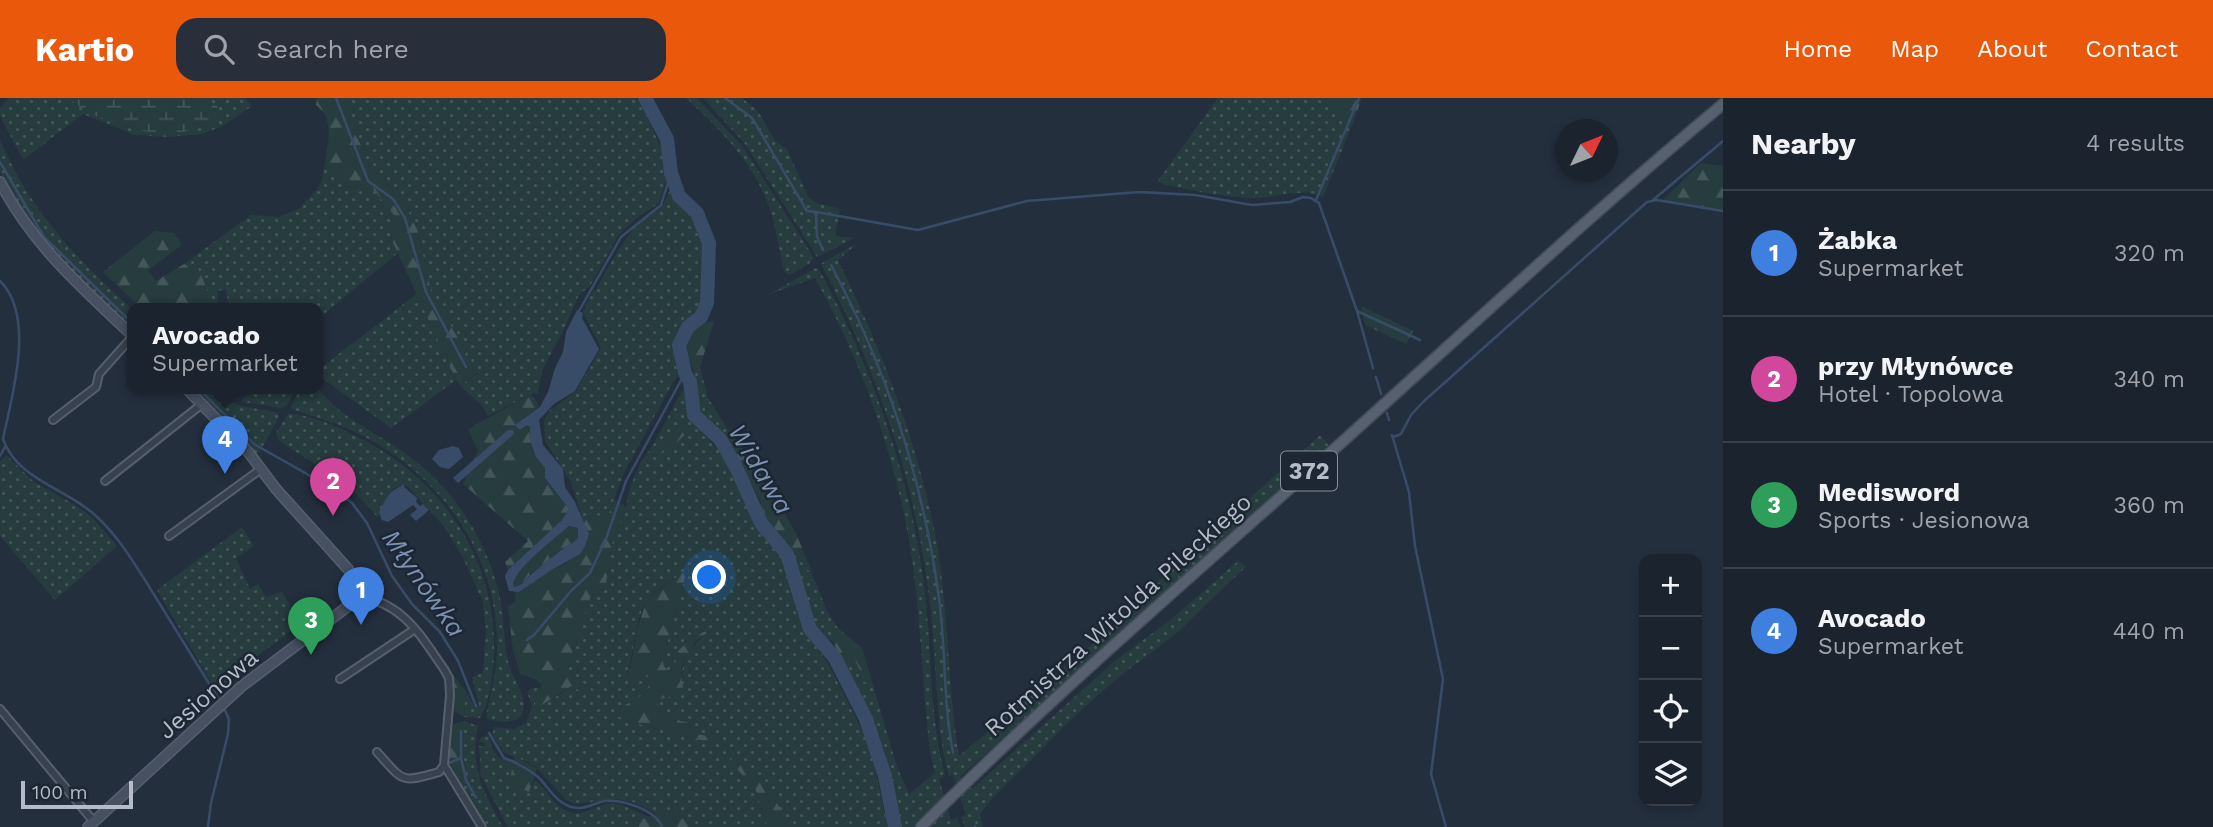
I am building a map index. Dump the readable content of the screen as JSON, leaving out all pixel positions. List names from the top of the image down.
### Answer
{
  "streets": {
    "main road": ["372", "Rotmistrza Witolda Pileckiego"],
    "street": ["Jesionowa"]
  },
  "water": ["Widawa", "Młynówka"],
  "scale_bar": "100 m",
  "north": "top right",
  "page": {
    "header": "Kartio",
    "search": "Search here",
    "nav": [
      "Home",
      "Map",
      "About",
      "Contact"
    ],
    "heading": ["Nearby", "4 results"],
    "list": [
      {
        "mark": "1",
        "name": "Żabka",
        "note": "Supermarket",
        "value": "320 m"
      },
      {
        "mark": "2",
        "name": "przy Młynówce",
        "note": "Hotel · Topolowa",
        "value": "340 m"
      },
      {
        "mark": "3",
        "name": "Medisword",
        "note": "Sports · Jesionowa",
        "value": "360 m"
      },
      {
        "mark": "4",
        "name": "Avocado",
        "note": "Supermarket",
        "value": "440 m"
      }
    ],
    "popup": ["Avocado", "Supermarket"],
    "pins": [
      "4",
      "2",
      "1",
      "3"
    ],
    "map_buttons": ["+", "−"],
    "scale": "100 m"
  }
}
